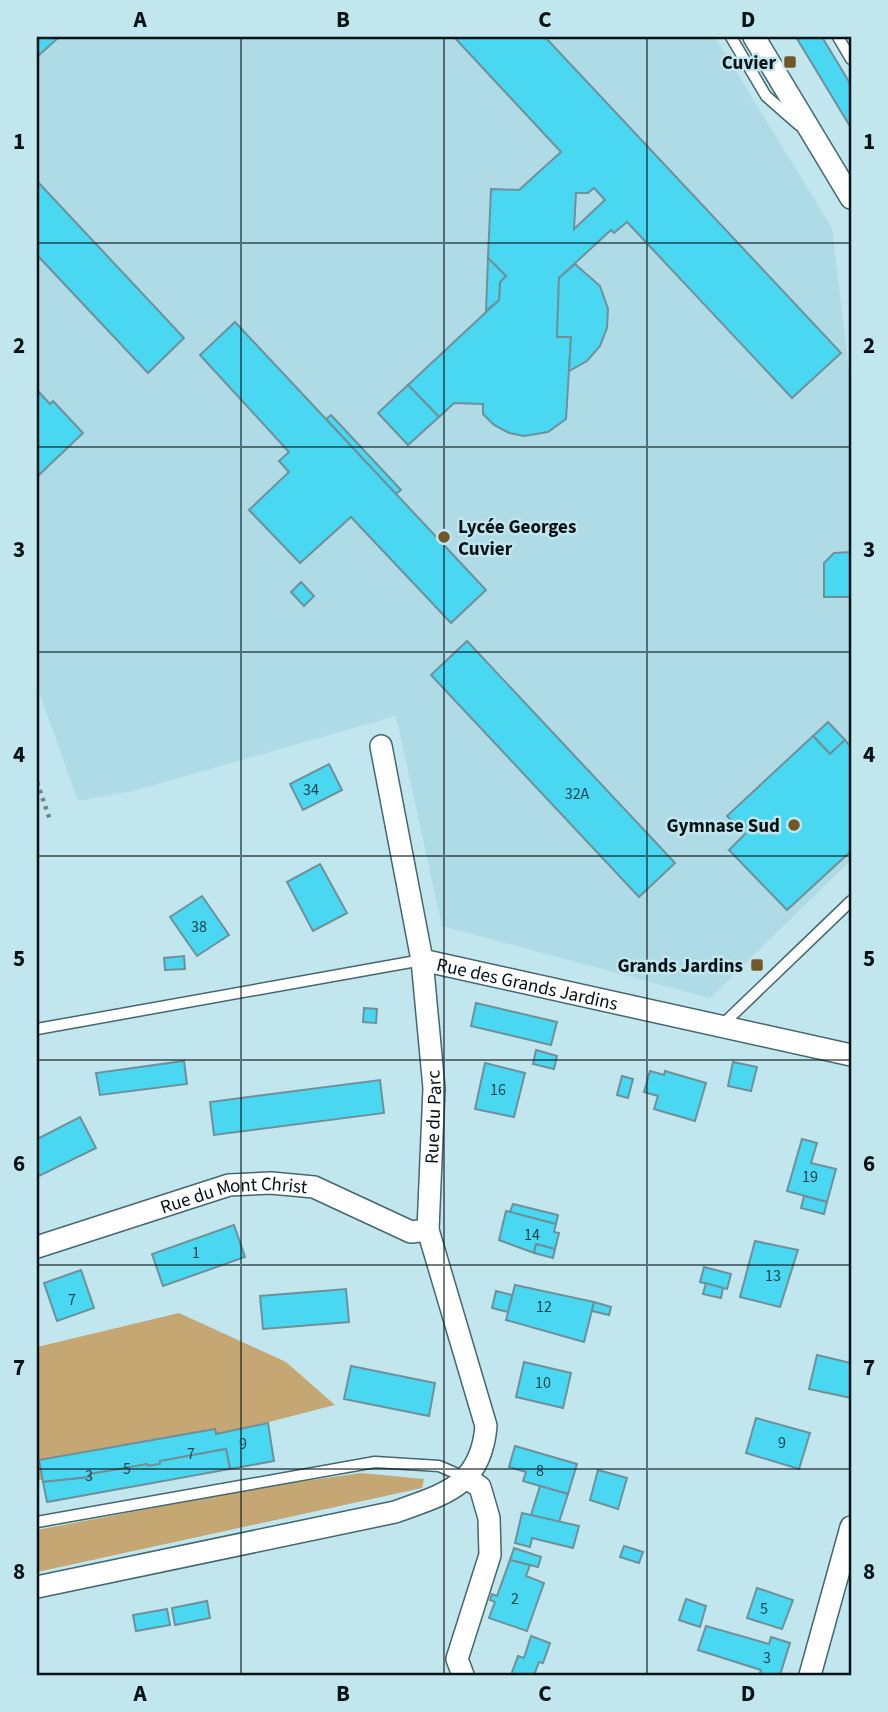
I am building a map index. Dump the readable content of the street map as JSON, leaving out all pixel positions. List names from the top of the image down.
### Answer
{
  "streets": {
    "street": ["Rue des Grands Jardins", "Rue du Parc", "Rue du Mont Christ"]
  },
  "crossings": [
    ["Rue des Grands Jardins", "Rue du Parc"],
    ["Rue du Parc", "Rue du Mont Christ"]
  ],
  "places": {
    "transit": ["Cuvier", "Grands Jardins"],
    "other": ["Lycée Georges Cuvier", "Gymnase Sud"]
  },
  "house_numbers": [
    "34",
    "32A",
    "38",
    "16",
    "19",
    "14",
    "1",
    "13",
    "7",
    "12",
    "10",
    "9",
    "9",
    "7",
    "5",
    "8",
    "3",
    "2",
    "5",
    "3"
  ],
  "grid": {
    "columns": [
      "A",
      "B",
      "C",
      "D"
    ],
    "rows": [
      "1",
      "2",
      "3",
      "4",
      "5",
      "6",
      "7",
      "8"
    ]
  }
}
